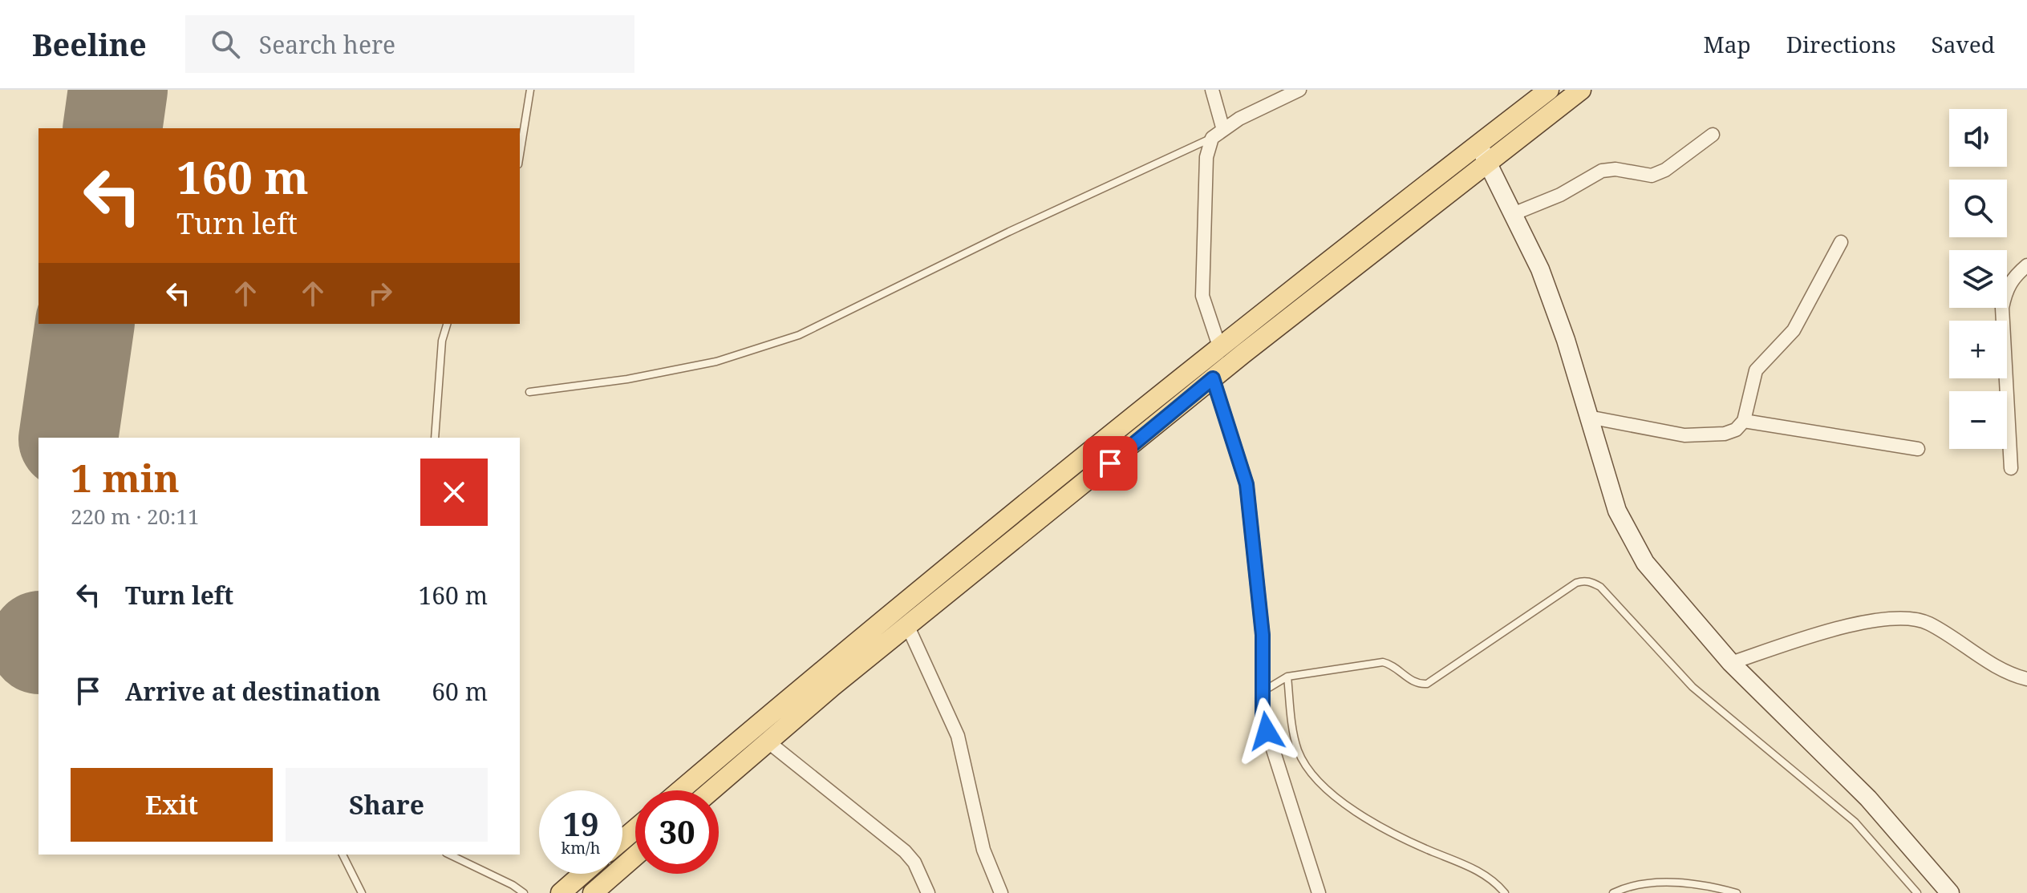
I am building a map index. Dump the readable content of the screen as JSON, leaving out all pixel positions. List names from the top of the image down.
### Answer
{
  "page": {
    "header": "Beeline",
    "search": "Search here",
    "nav": ["Map", "Directions", "Saved"],
    "map_buttons": ["+", "−"],
    "turn": ["160 m", "Turn left"],
    "heading": ["1 min", "220 m · 20:11"],
    "list": [
      {
        "name": "Turn left",
        "value": "160 m"
      },
      {
        "name": "Arrive at destination",
        "value": "60 m"
      }
    ],
    "buttons": ["Exit", "Share"],
    "speed": "19 km/h",
    "limit": "30"
  }
}
